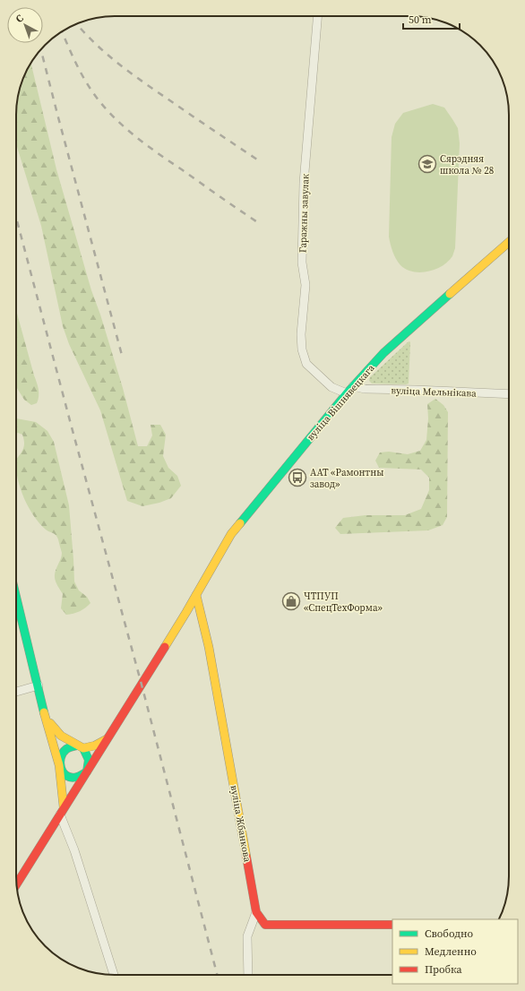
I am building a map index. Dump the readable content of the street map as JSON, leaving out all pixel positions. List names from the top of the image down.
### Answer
{
  "streets": {
    "main road": ["вуліца Вішнявецкага", "вуліца Жбанкова"],
    "street": ["Гаражны завулак", "вуліца Мельнікава"]
  },
  "crossings": [
    ["Гаражны завулак", "вуліца Вішнявецкага"],
    ["вуліца Мельнікава", "вуліца Вішнявецкага"],
    ["вуліца Вішнявецкага", "вуліца Жбанкова"]
  ],
  "places": {
    "school or university": ["Сярэдняя школа № 28"],
    "bus stop": ["ААТ «Рамонтны завод»"],
    "shop": ["ЧТПУП «СпецТехФорма»"]
  },
  "legend": ["Свободно", "Медленно", "Пробка"],
  "scale_bar": "50 m",
  "north": "top left"
}
